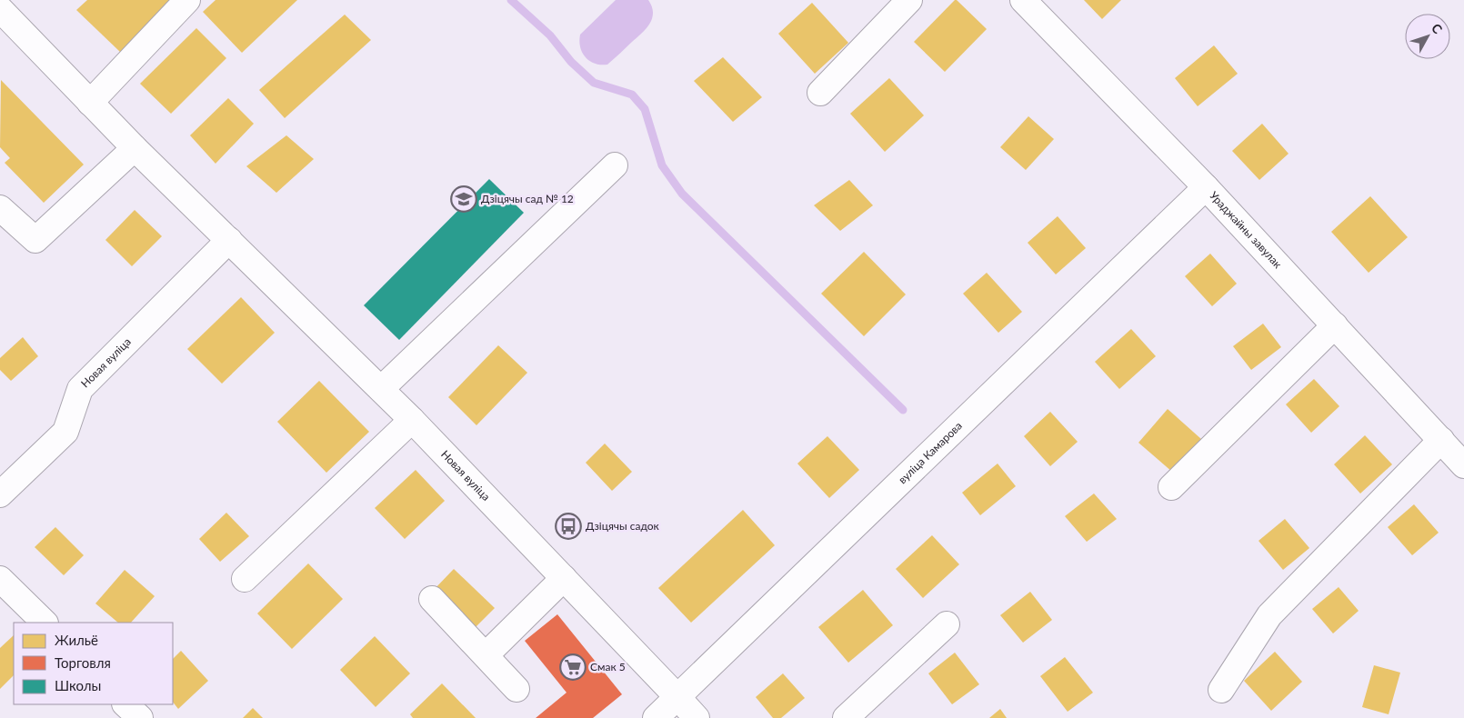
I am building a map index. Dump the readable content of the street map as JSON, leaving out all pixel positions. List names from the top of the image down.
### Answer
{
  "streets": {
    "street": ["Ураджайны завулак", "Новая вуліца", "вуліца Камарова"]
  },
  "crossings": [
    ["Ураджайны завулак", "вуліца Камарова"],
    ["Новая вуліца", "вуліца Камарова"]
  ],
  "places": {
    "school or university": ["Дзіцячы сад № 12"],
    "bus stop": ["Дзіцячы садок"],
    "supermarket": ["Смак 5"]
  },
  "legend": ["Жильё", "Торговля", "Школы"],
  "north": "top right"
}
